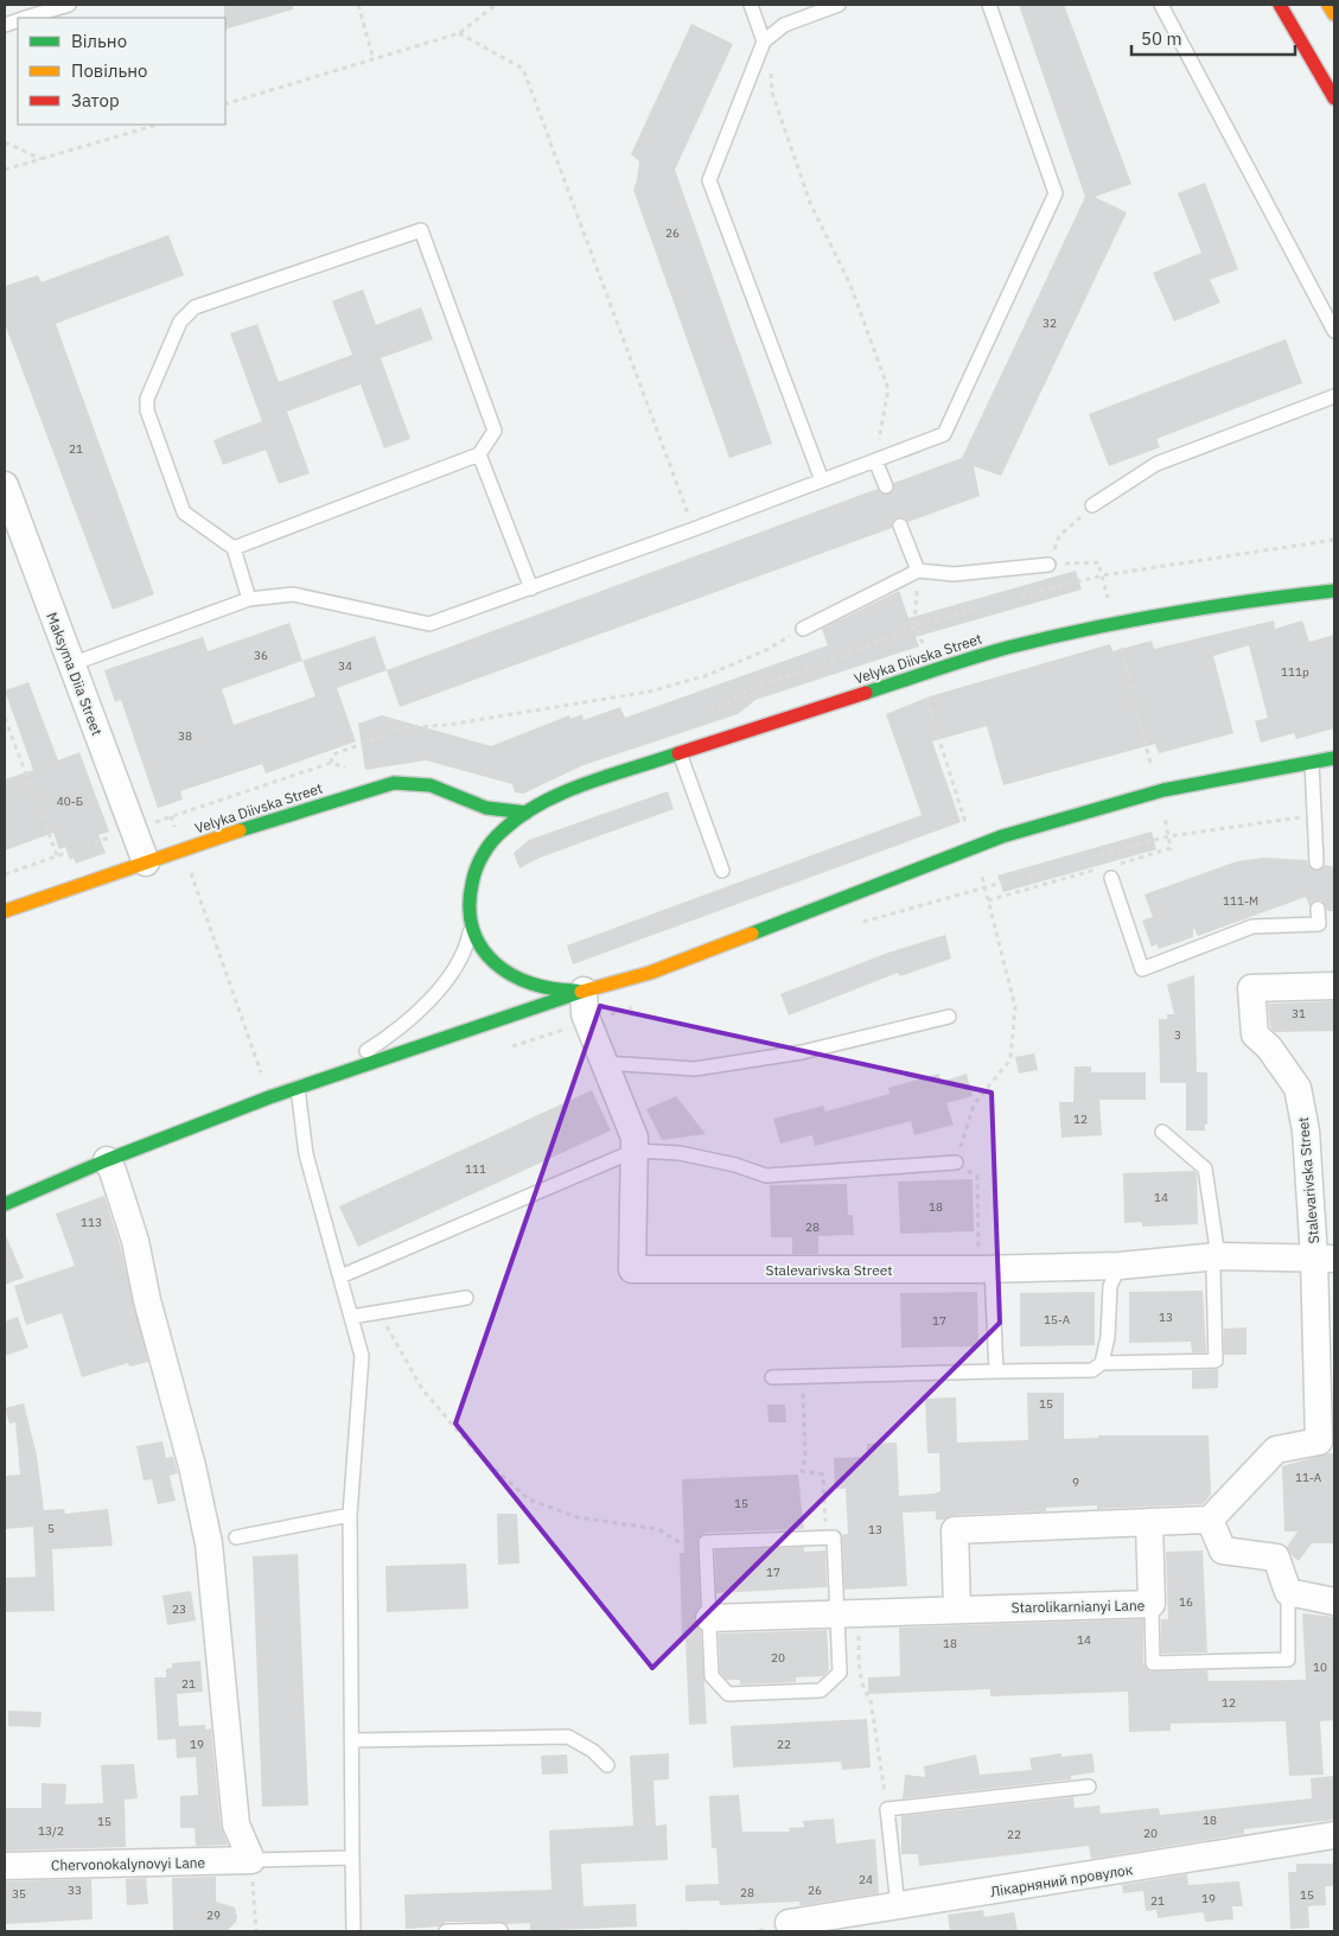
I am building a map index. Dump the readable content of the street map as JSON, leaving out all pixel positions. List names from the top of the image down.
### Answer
{
  "streets": {
    "main road": ["Velyka Diivska Street"],
    "street": [
      "Maksyma Diia Street",
      "Stalevarivska Street",
      "Starolikarnianyi Lane",
      "Chervonokalynovyi Lane",
      "Лікарняний провулок"
    ]
  },
  "crossings": [
    ["Velyka Diivska Street", "Maksyma Diia Street"],
    ["Velyka Diivska Street", "Stalevarivska Street"]
  ],
  "house_numbers": [
    "26",
    "32",
    "21",
    "36",
    "34",
    "111р",
    "38",
    "40-Б",
    "111-М",
    "31",
    "3",
    "12",
    "111",
    "14",
    "18",
    "113",
    "28",
    "13",
    "15-А",
    "17",
    "15",
    "11-А",
    "9",
    "15",
    "5",
    "13",
    "17",
    "16",
    "23",
    "14",
    "18",
    "20",
    "10",
    "21",
    "12",
    "19",
    "22",
    "18",
    "15",
    "13/2",
    "20",
    "22",
    "24",
    "33",
    "26",
    "28",
    "35",
    "15",
    "19",
    "21",
    "29"
  ],
  "legend": ["Вільно", "Повільно", "Затор"],
  "scale_bar": "50 m"
}
